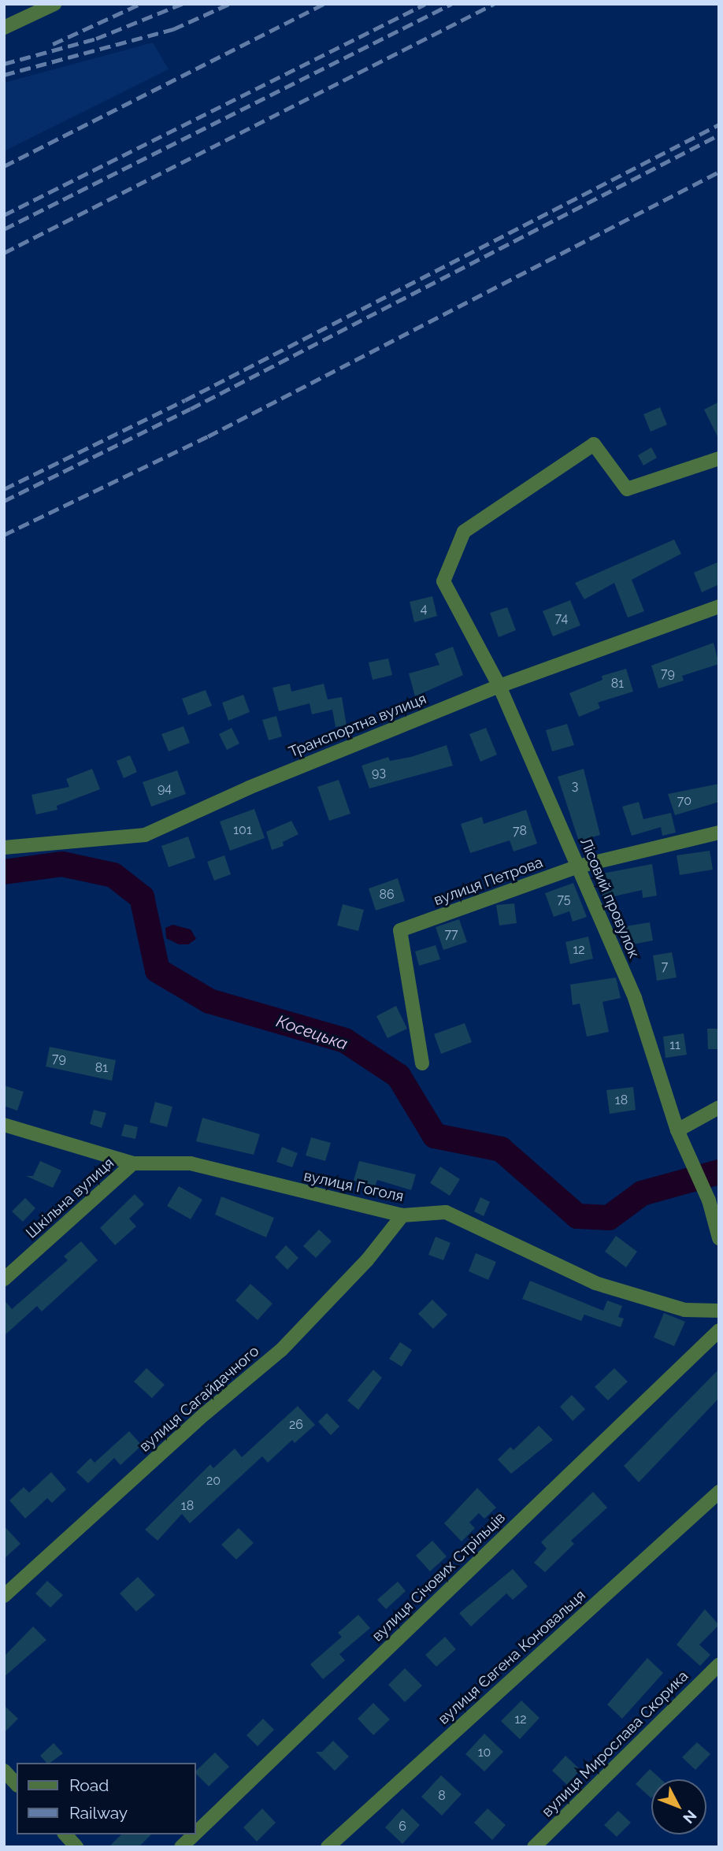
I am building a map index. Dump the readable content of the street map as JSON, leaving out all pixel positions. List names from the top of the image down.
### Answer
{
  "streets": {
    "street": [
      "Транспортна вулиця",
      "вулиця Петрова",
      "Лісовий провулок",
      "вулиця Гоголя",
      "Шкільна вулиця",
      "вулиця Сагайдачного",
      "вулиця Січових Стрільців",
      "вулиця Євгена Коновальця",
      "вулиця Мирослава Скорика"
    ]
  },
  "crossings": [
    ["Транспортна вулиця", "Лісовий провулок"],
    ["вулиця Петрова", "Лісовий провулок"],
    ["вулиця Гоголя", "Шкільна вулиця"],
    ["вулиця Гоголя", "вулиця Сагайдачного"]
  ],
  "water": ["Косецька"],
  "house_numbers": [
    "4",
    "74",
    "79",
    "81",
    "93",
    "3",
    "94",
    "70",
    "101",
    "78",
    "86",
    "75",
    "77",
    "12",
    "7",
    "11",
    "79",
    "81",
    "18",
    "26",
    "20",
    "18",
    "12",
    "10",
    "8",
    "6"
  ],
  "legend": ["Road", "Railway"],
  "north": "bottom right"
}
